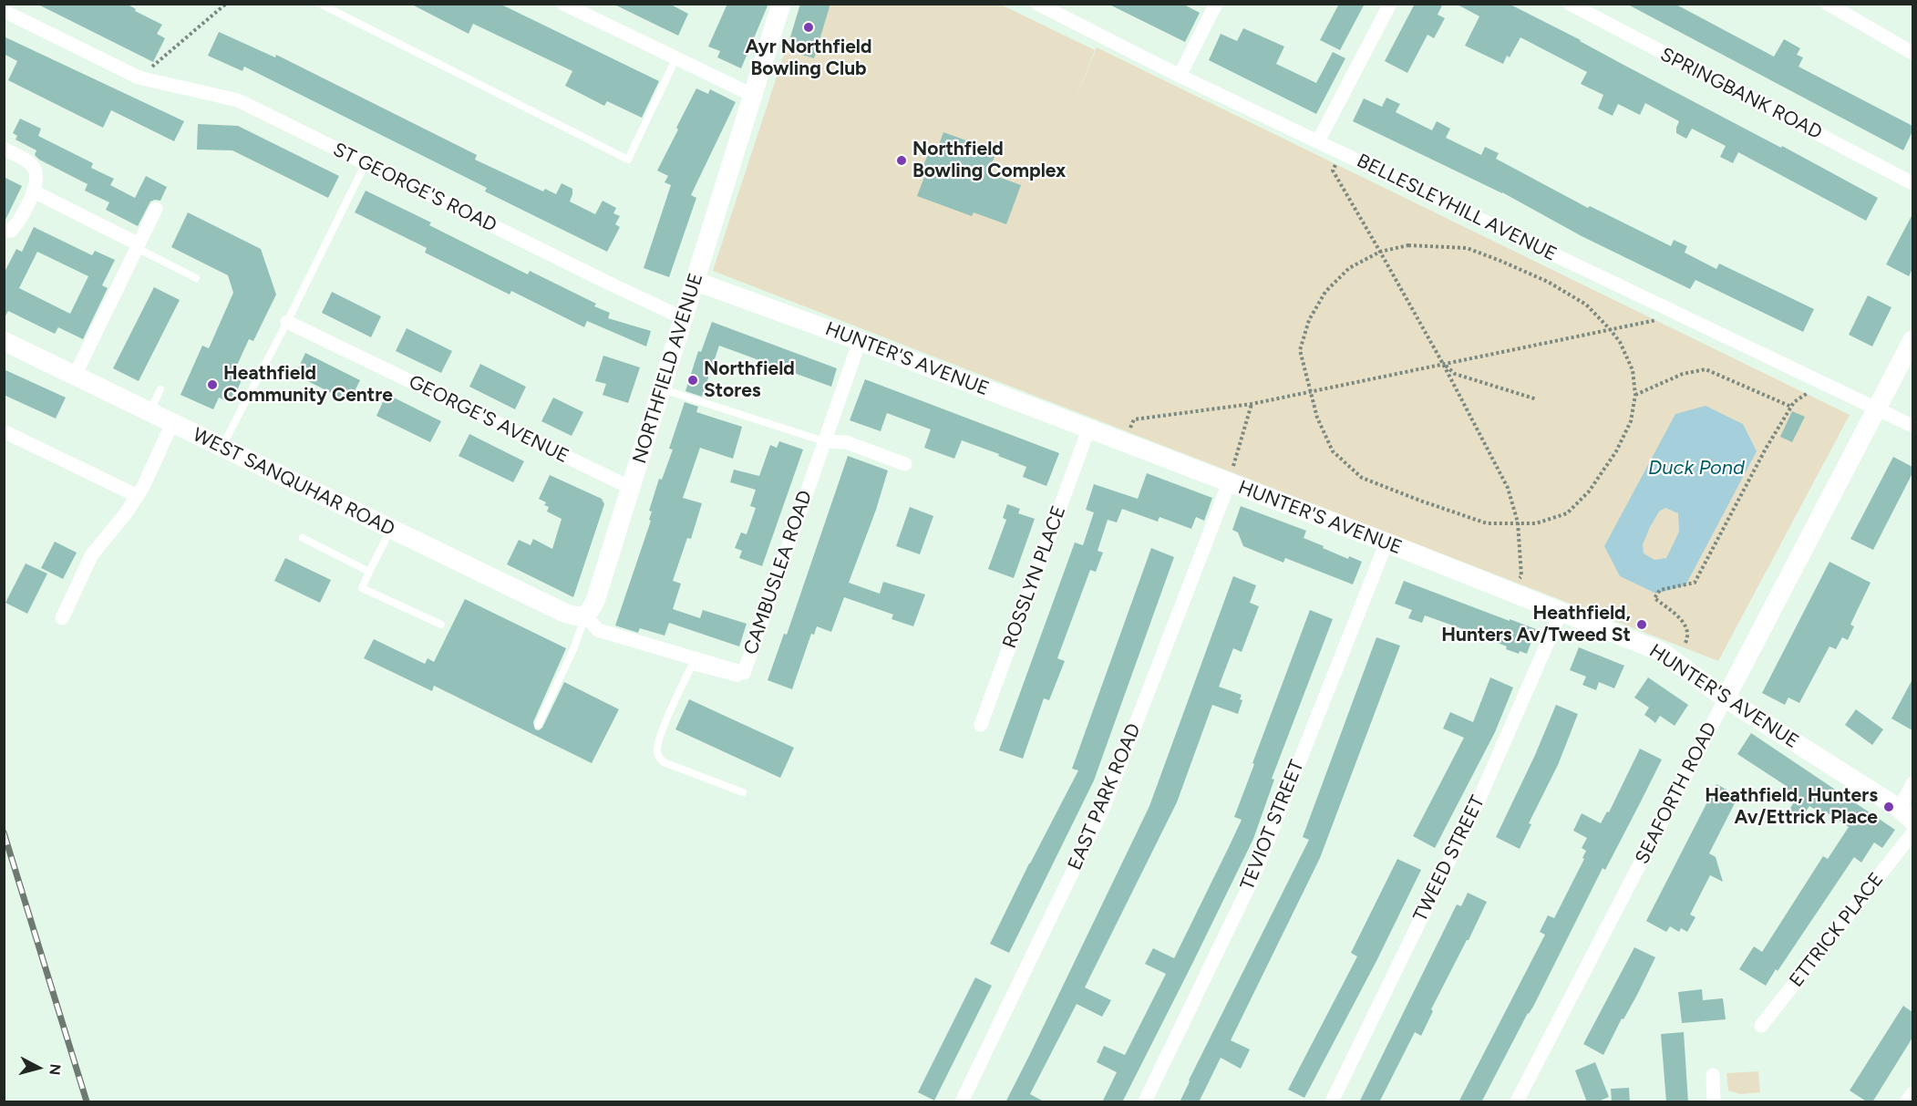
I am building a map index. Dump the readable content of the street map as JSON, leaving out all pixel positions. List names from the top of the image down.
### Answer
{
  "streets": {
    "street": [
      "SPRINGBANK ROAD",
      "ST GEORGE'S ROAD",
      "BELLESLEYHILL AVENUE",
      "HUNTER'S AVENUE",
      "NORTHFIELD AVENUE",
      "GEORGE'S AVENUE",
      "WEST SANQUHAR ROAD",
      "CAMBUSLEA ROAD",
      "ROSSLYN PLACE",
      "SEAFORTH ROAD",
      "EAST PARK ROAD",
      "TEVIOT STREET",
      "TWEED STREET",
      "ETTRICK PLACE"
    ]
  },
  "crossings": [
    ["ST GEORGE'S ROAD", "NORTHFIELD AVENUE"],
    ["BELLESLEYHILL AVENUE", "SEAFORTH ROAD"],
    ["HUNTER'S AVENUE", "NORTHFIELD AVENUE"],
    ["HUNTER'S AVENUE", "CAMBUSLEA ROAD"],
    ["HUNTER'S AVENUE", "ROSSLYN PLACE"],
    ["HUNTER'S AVENUE", "SEAFORTH ROAD"],
    ["HUNTER'S AVENUE", "EAST PARK ROAD"],
    ["HUNTER'S AVENUE", "TEVIOT STREET"],
    ["HUNTER'S AVENUE", "TWEED STREET"],
    ["NORTHFIELD AVENUE", "GEORGE'S AVENUE"],
    ["NORTHFIELD AVENUE", "WEST SANQUHAR ROAD"],
    ["NORTHFIELD AVENUE", "CAMBUSLEA ROAD"],
    ["WEST SANQUHAR ROAD", "CAMBUSLEA ROAD"]
  ],
  "water": ["Duck Pond"],
  "places": [
    "Ayr Northfield Bowling Club",
    "Northfield Bowling Complex",
    "Northfield Stores",
    "Heathfield Community Centre",
    "Heathfield, Hunters Av/Tweed St",
    "Heathfield, Hunters Av/Ettrick Place"
  ],
  "north": "right"
}
